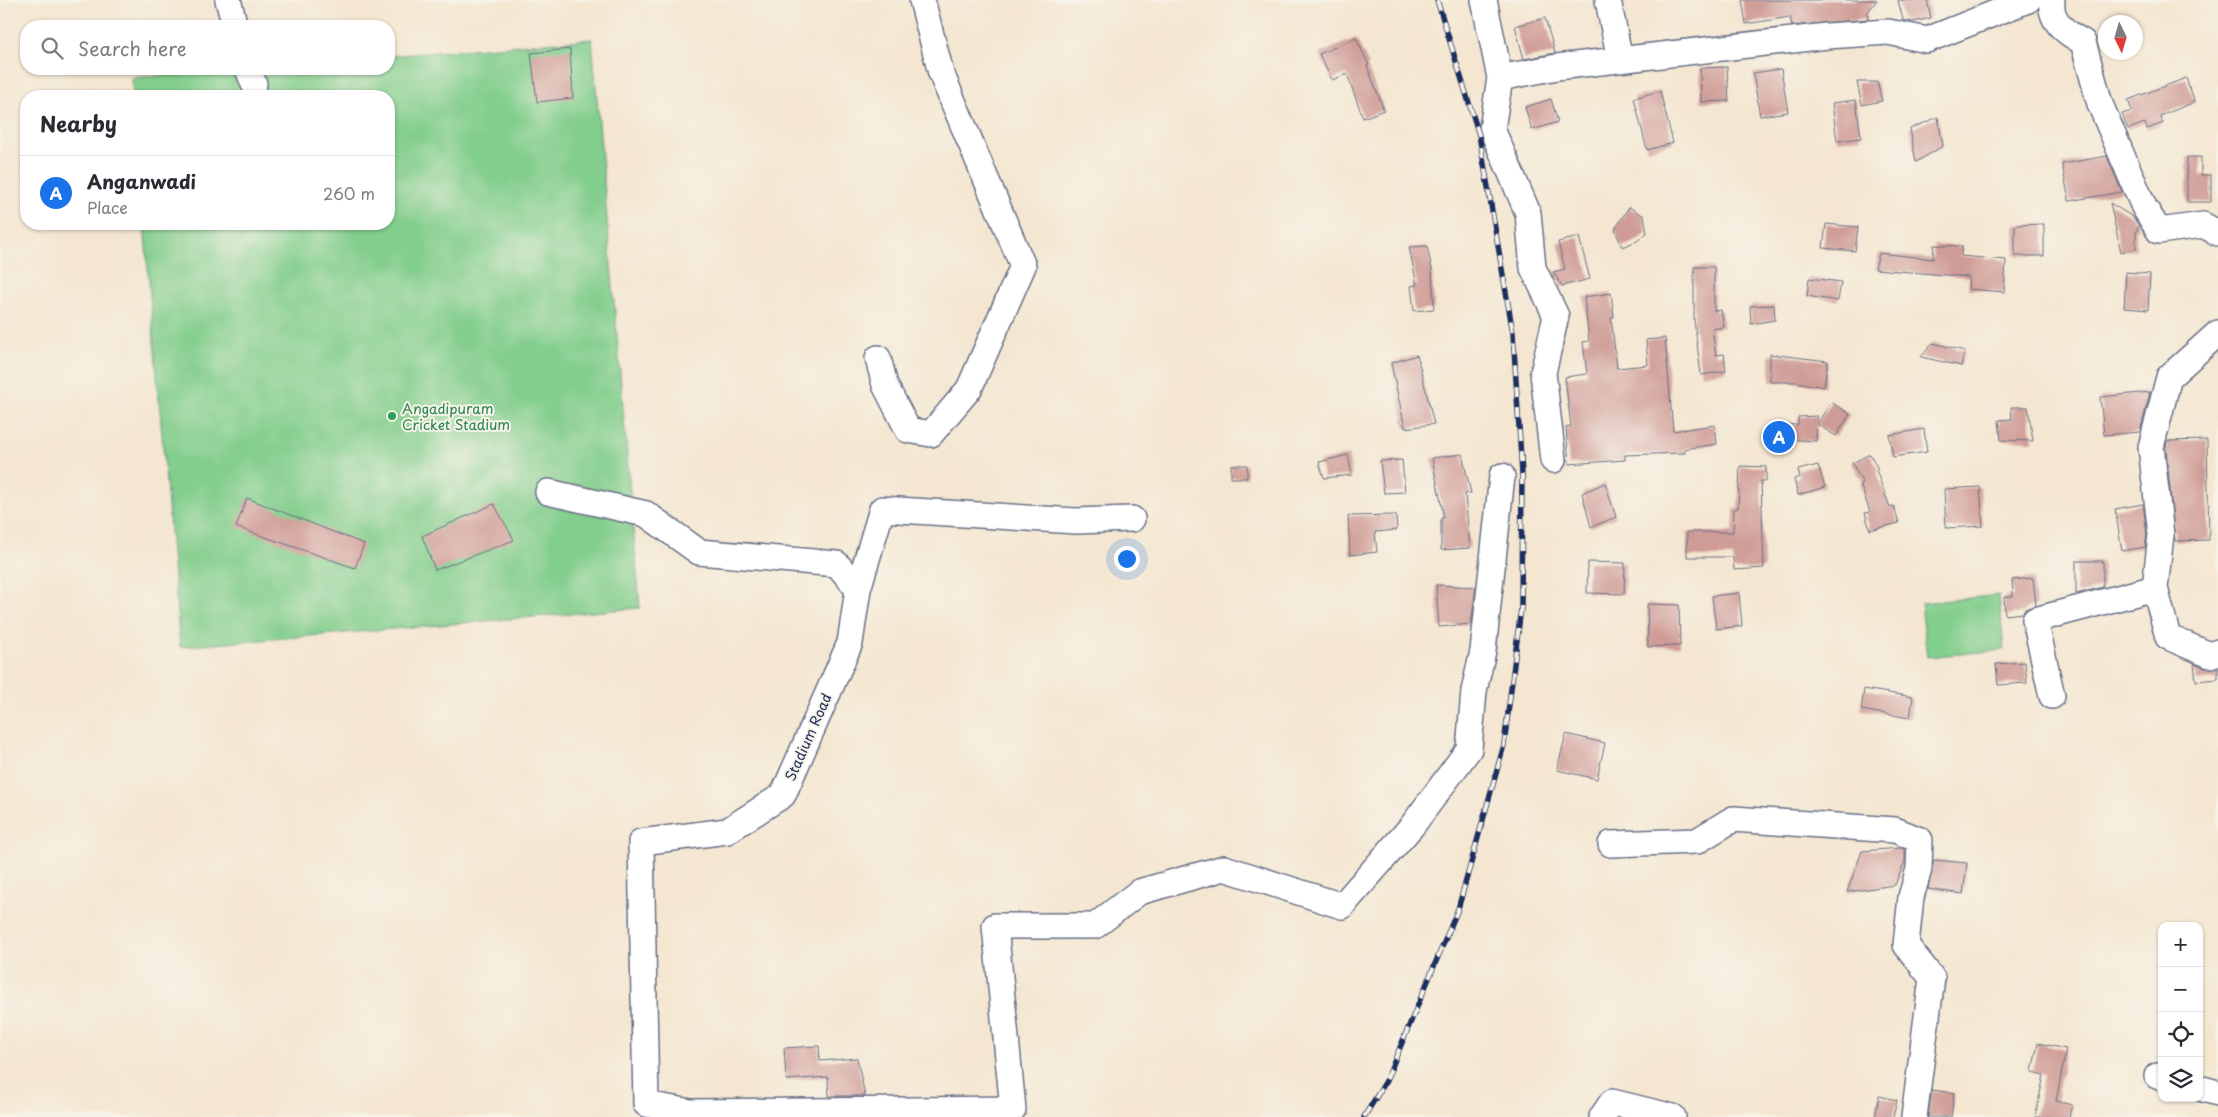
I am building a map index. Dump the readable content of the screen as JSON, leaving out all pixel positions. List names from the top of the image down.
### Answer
{
  "streets": {
    "street": ["Stadium Road"]
  },
  "places": ["Angadipuram Cricket Stadium"],
  "north": "bottom",
  "page": {
    "search": "Search here",
    "heading": "Nearby",
    "list": [
      {
        "mark": "A",
        "name": "Anganwadi",
        "note": "Place",
        "value": "260 m"
      }
    ],
    "pins": "A",
    "map_buttons": ["+", "−"]
  }
}
